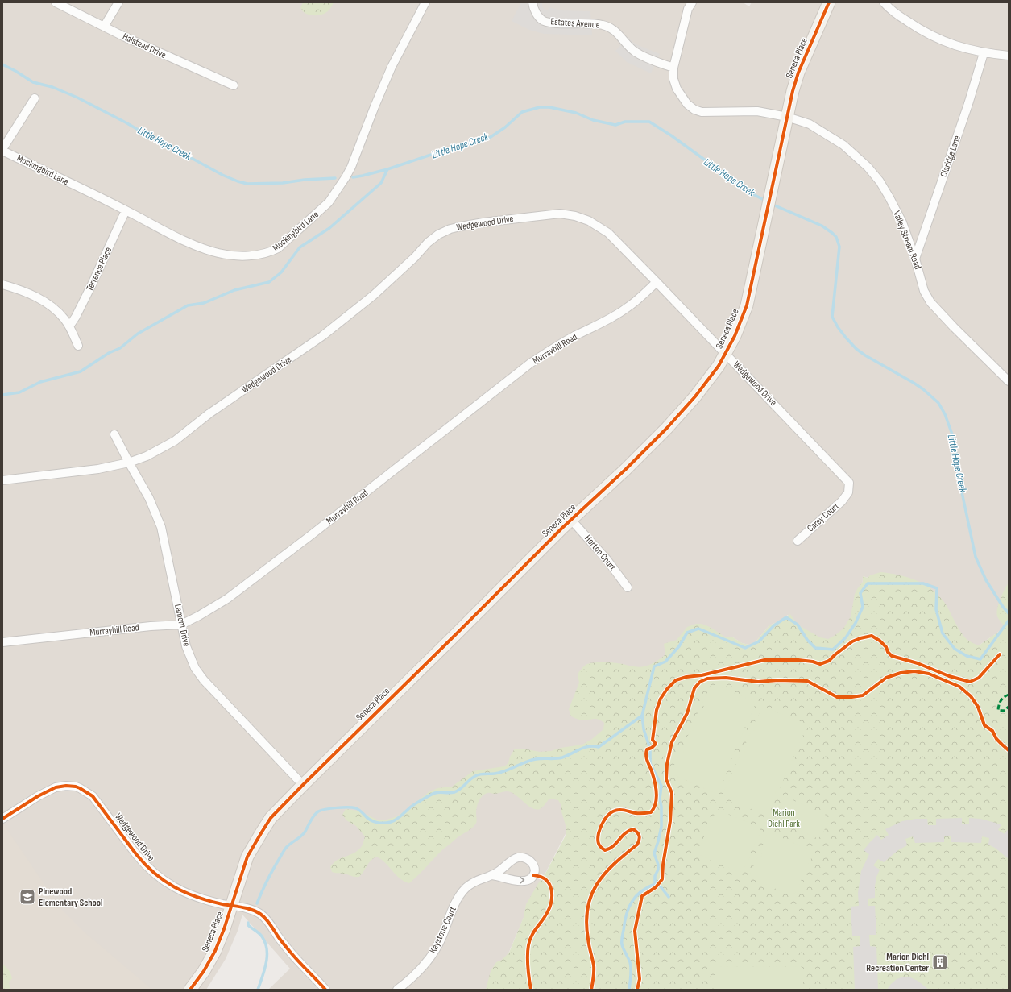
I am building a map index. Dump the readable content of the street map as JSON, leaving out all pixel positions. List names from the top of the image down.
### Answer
{
  "streets": {
    "street": [
      "Estates Avenue",
      "Halstead Drive",
      "Seneca Place",
      "Claridge Lane",
      "Mockingbird Lane",
      "Wedgewood Drive",
      "Valley Stream Road",
      "Terrence Place",
      "Murrayhill Road",
      "Carey Court",
      "Horton Court",
      "Lamont Drive",
      "Keystone Court"
    ]
  },
  "crossings": [
    ["Estates Avenue", "Valley Stream Road"],
    ["Seneca Place", "Wedgewood Drive"],
    ["Seneca Place", "Valley Stream Road"],
    ["Seneca Place", "Horton Court"],
    ["Seneca Place", "Lamont Drive"],
    ["Claridge Lane", "Valley Stream Road"],
    ["Mockingbird Lane", "Terrence Place"],
    ["Wedgewood Drive", "Murrayhill Road"],
    ["Wedgewood Drive", "Carey Court"],
    ["Wedgewood Drive", "Lamont Drive"],
    ["Murrayhill Road", "Lamont Drive"]
  ],
  "water": ["Little Hope Creek"],
  "parks": ["Marion Diehl Park"],
  "places": {
    "school or university": ["Pinewood Elementary School"],
    "building": ["Marion Diehl Recreation Center"]
  }
}
